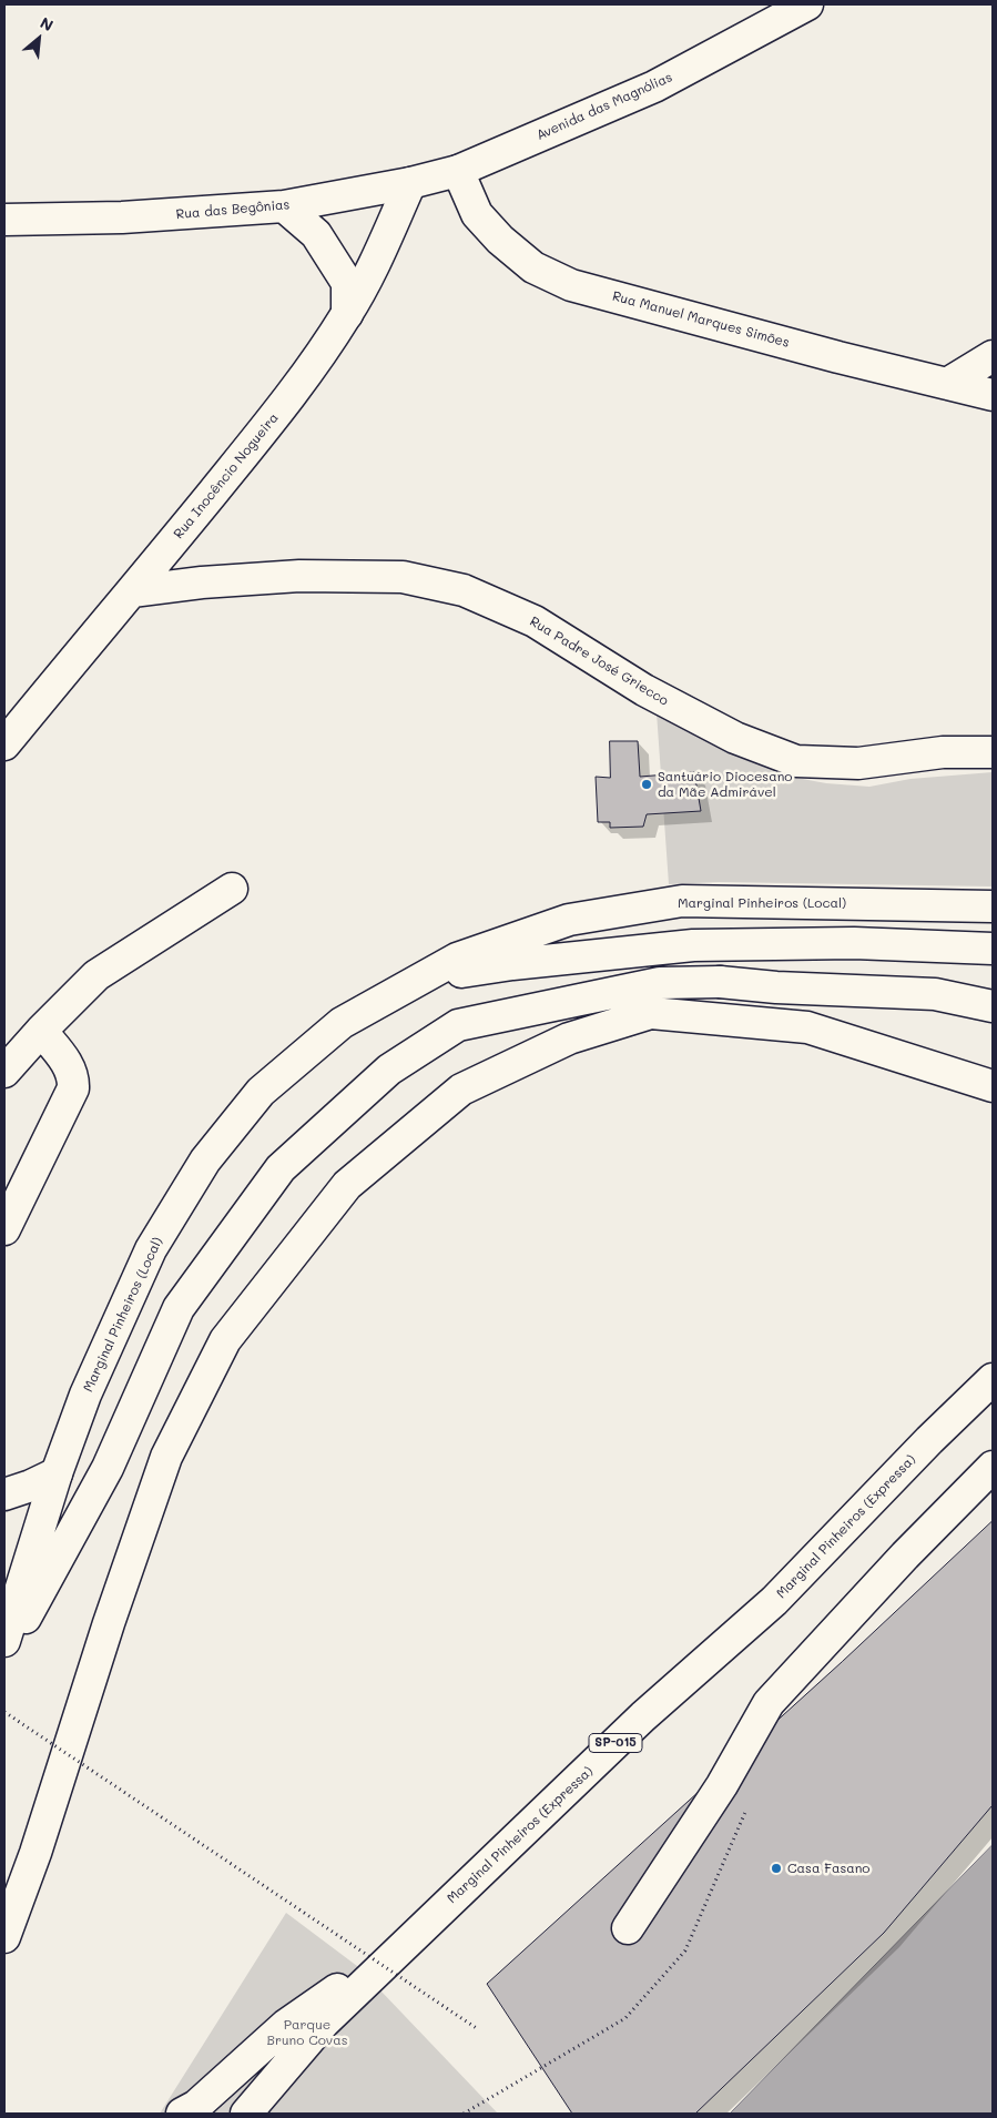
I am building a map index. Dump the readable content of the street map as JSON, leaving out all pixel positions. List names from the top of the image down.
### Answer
{
  "streets": {
    "main road": [
      "Avenida das Magnólias",
      "Rua das Begônias",
      "Rua Manuel Marques Simões",
      "Rua Inocêncio Nogueira",
      "Rua Padre José Griecco",
      "Marginal Pinheiros (Local)",
      "Marginal Pinheiros (Expressa)",
      "SP-015"
    ]
  },
  "crossings": [
    ["Avenida das Magnólias", "Rua das Begônias"],
    ["Avenida das Magnólias", "Rua Manuel Marques Simões"],
    ["Rua das Begônias", "Rua Manuel Marques Simões"],
    ["Rua das Begônias", "Rua Inocêncio Nogueira"],
    ["Rua Inocêncio Nogueira", "Rua Padre José Griecco"]
  ],
  "parks": ["Parque Bruno Covas"],
  "places": ["Santuário Diocesano da Mãe Admirável", "Casa Fasano"],
  "north": "top right"
}
